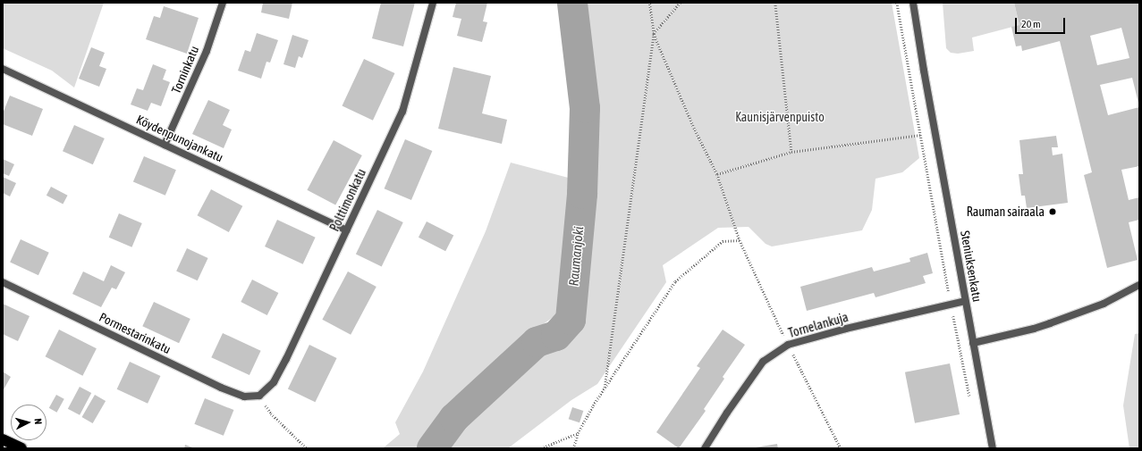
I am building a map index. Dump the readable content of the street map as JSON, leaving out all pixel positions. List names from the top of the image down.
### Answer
{
  "streets": {
    "street": [
      "Torninkatu",
      "Köydenpunojankatu",
      "Polttimonkatu",
      "Steniuksenkatu",
      "Tornelankuja",
      "Pormestarinkatu"
    ]
  },
  "crossings": [
    ["Torninkatu", "Köydenpunojankatu"],
    ["Köydenpunojankatu", "Polttimonkatu"],
    ["Polttimonkatu", "Pormestarinkatu"],
    ["Steniuksenkatu", "Tornelankuja"]
  ],
  "water": ["Raumanjoki"],
  "parks": ["Kaunisjärvenpuisto"],
  "places": ["Rauman sairaala"],
  "scale_bar": "20 m",
  "north": "right"
}
